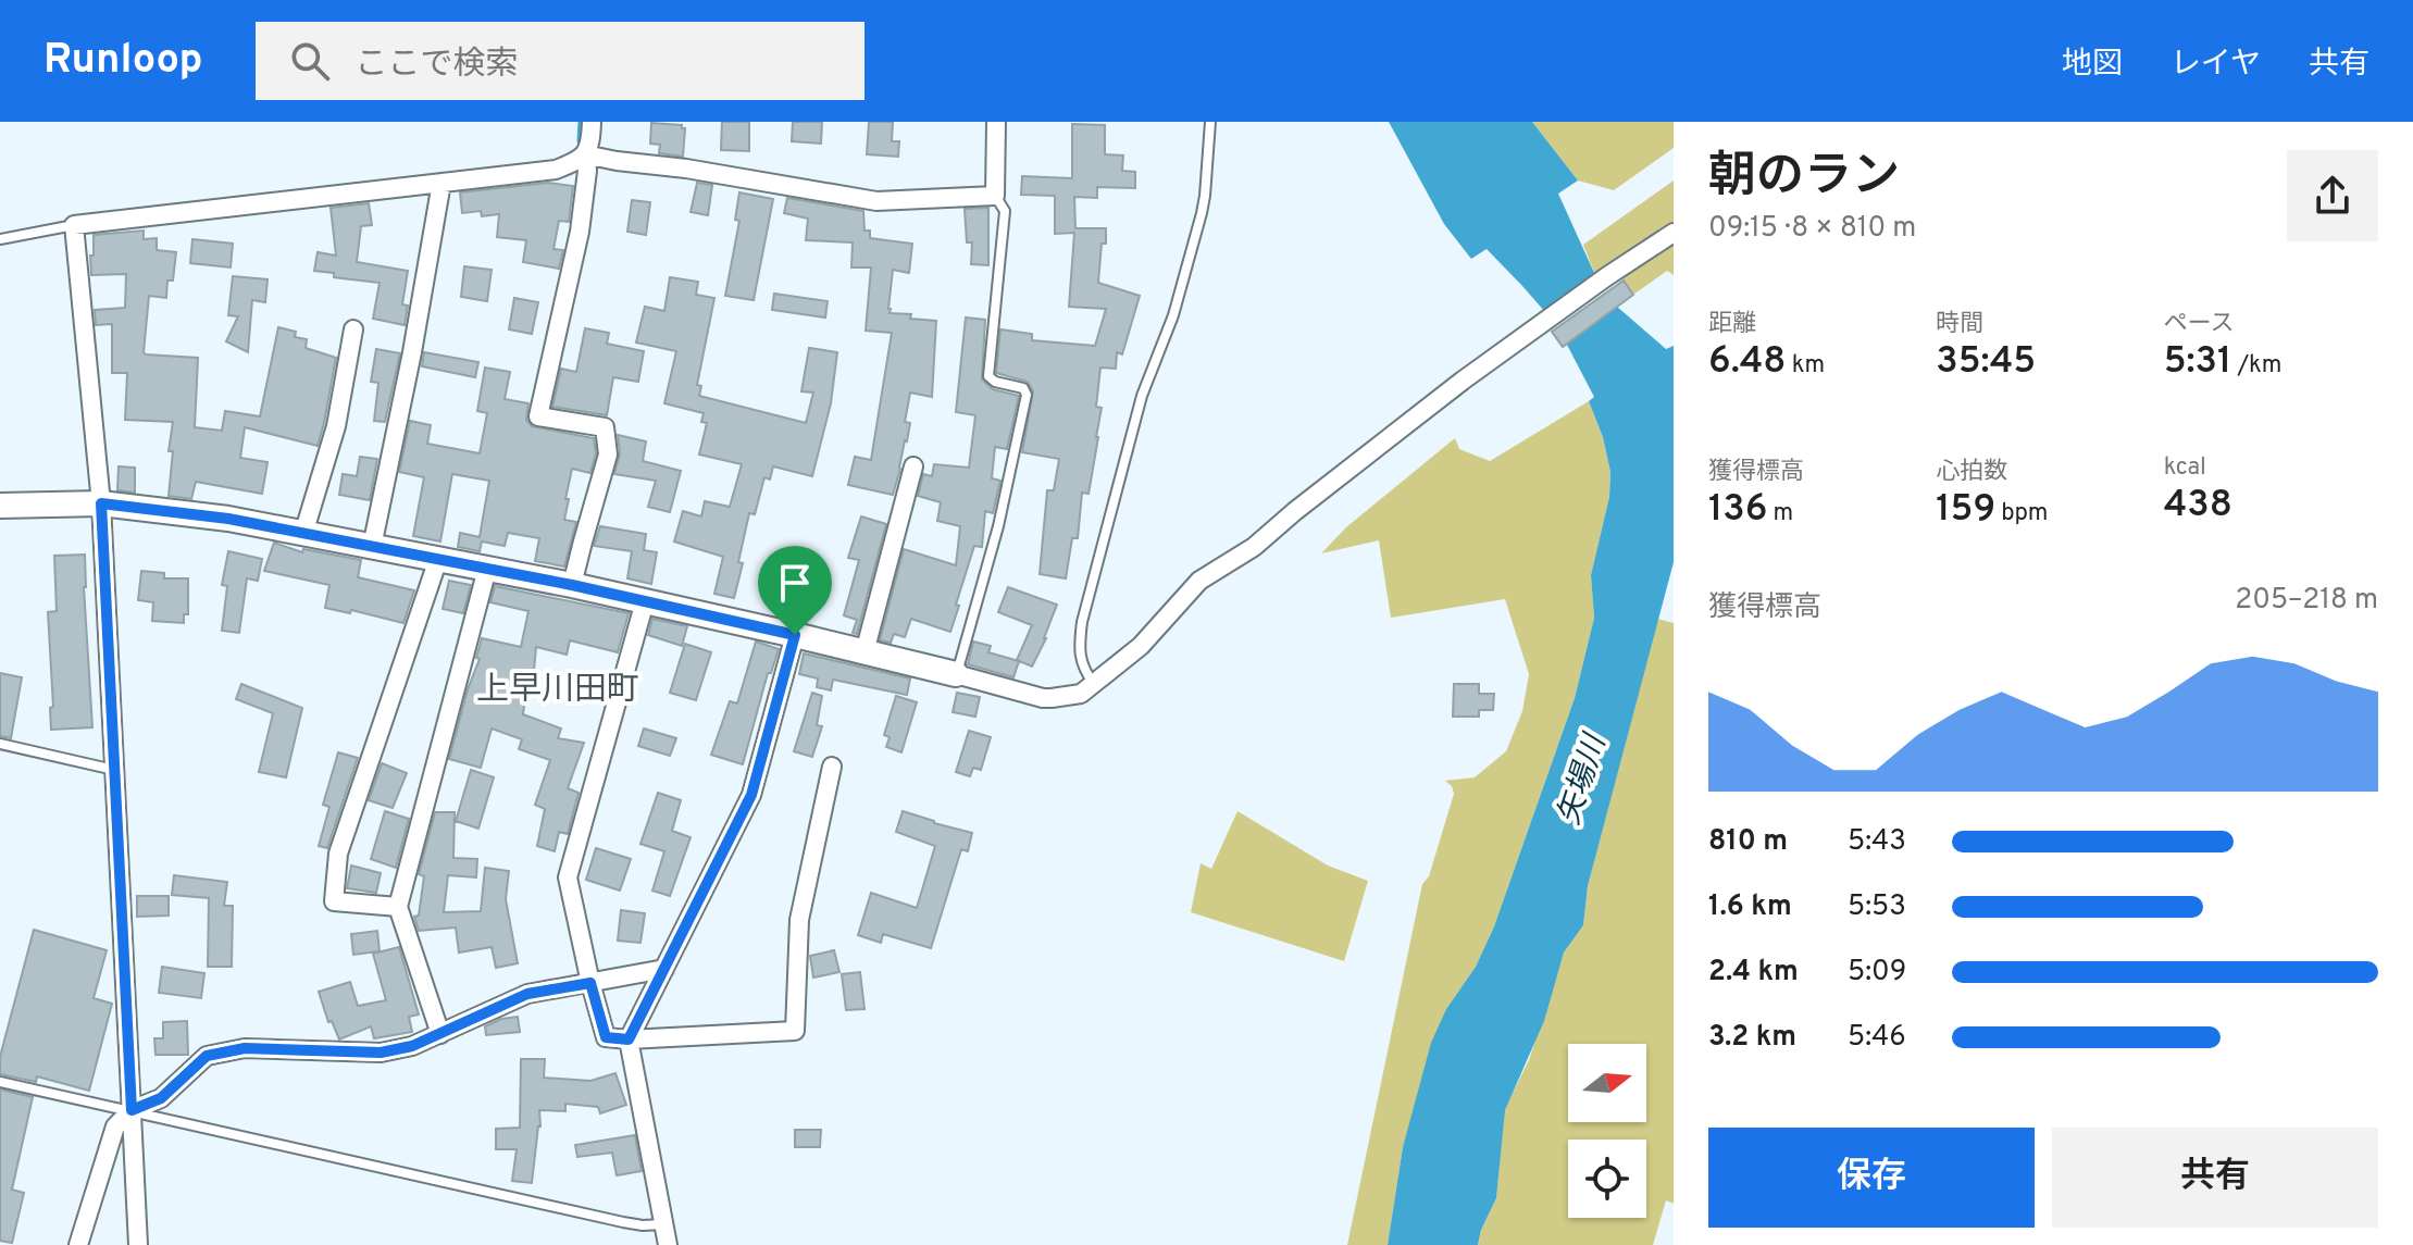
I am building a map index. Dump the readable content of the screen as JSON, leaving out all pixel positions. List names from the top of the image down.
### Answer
{
  "districts": ["上早川田町"],
  "water": ["矢場川"],
  "north": "right",
  "page": {
    "header": "Runloop",
    "search": "ここで検索",
    "nav": ["地図", "レイヤ", "共有"],
    "heading": ["朝のラン", "09:15 · 8 × 810 m"],
    "stats": [
      ["距離", "6.48 km"],
      ["時間", "35:45"],
      ["ペース", "5:31 /km"],
      ["獲得標高", "136 m"],
      ["心拍数", "159 bpm"],
      ["kcal", "438"]
    ],
    "chart": ["獲得標高", "205–218 m"],
    "list": [
      {
        "name": "810 m",
        "note": "5:43"
      },
      {
        "name": "1.6 km",
        "note": "5:53"
      },
      {
        "name": "2.4 km",
        "note": "5:09"
      },
      {
        "name": "3.2 km",
        "note": "5:46"
      }
    ],
    "buttons": ["保存", "共有"]
  }
}
